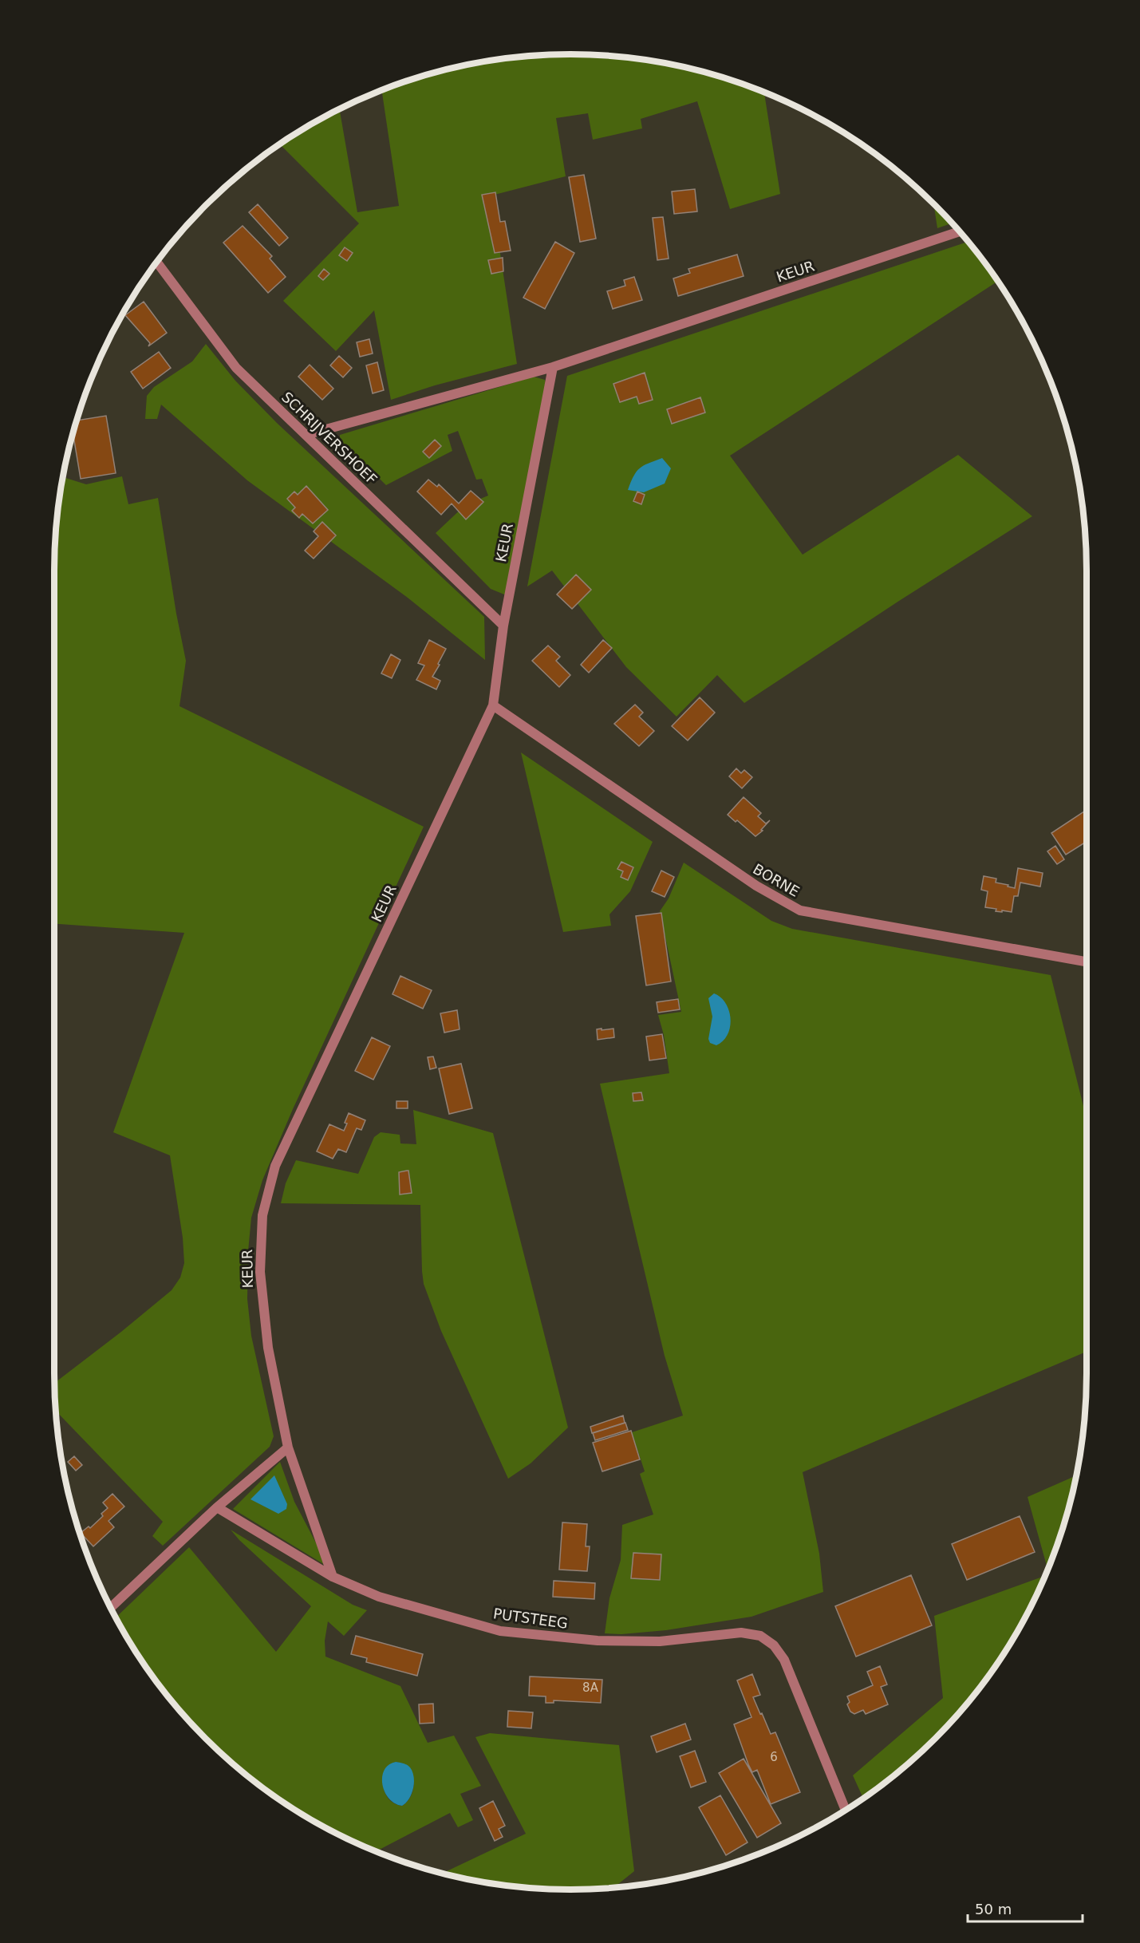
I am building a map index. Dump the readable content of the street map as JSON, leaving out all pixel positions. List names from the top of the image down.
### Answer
{
  "streets": {
    "street": [
      "KEUR",
      "SCHRIJVERSHOEF",
      "BORNE",
      "PUTSTEEG"
    ]
  },
  "crossings": [
    ["KEUR", "SCHRIJVERSHOEF"],
    ["KEUR", "BORNE"],
    ["KEUR", "PUTSTEEG"]
  ],
  "house_numbers": ["8A", "6"],
  "scale_bar": "50 m"
}
